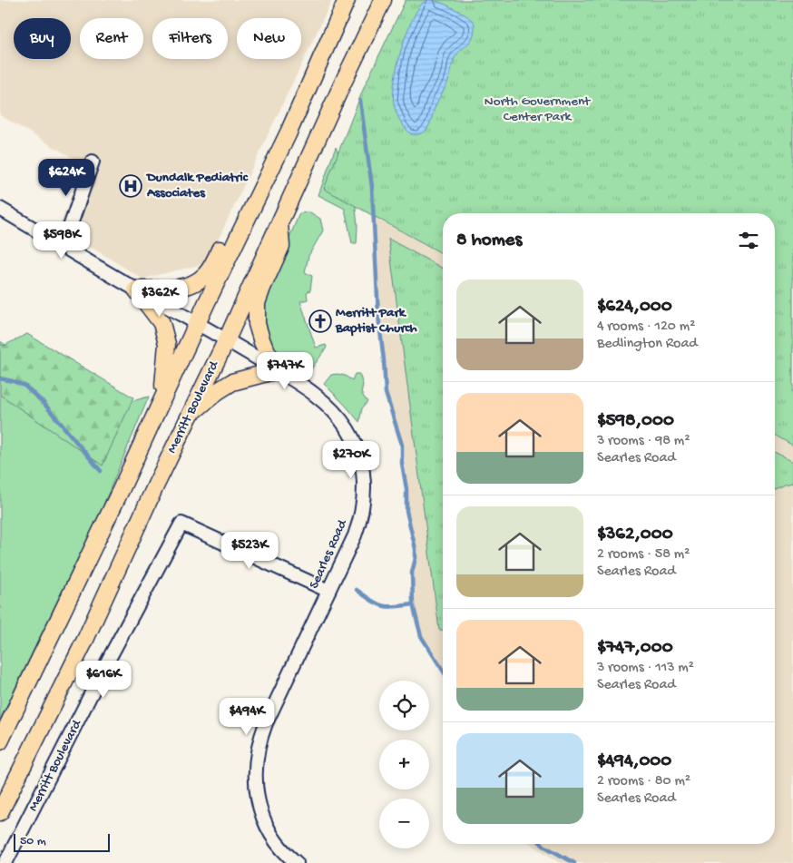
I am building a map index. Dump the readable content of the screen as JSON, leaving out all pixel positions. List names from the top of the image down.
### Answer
{
  "streets": {
    "main road": ["Merritt Boulevard"],
    "street": ["Searles Road"]
  },
  "crossings": [
    ["Merritt Boulevard", "Searles Road"]
  ],
  "parks": ["North Government Center Park"],
  "places": {
    "hospital": ["Dundalk Pediatric Associates"],
    "church": ["Merritt Park Baptist Church"]
  },
  "scale_bar": "50 m",
  "page": {
    "chip": [
      "Buy",
      "Rent",
      "Filters",
      "New"
    ],
    "price": [
      "$624K",
      "$598K",
      "$362K",
      "$747K",
      "$270K",
      "$523K",
      "$616K",
      "$494K"
    ],
    "heading": "8 homes",
    "list": [
      {
        "name": "$624,000",
        "note": "4 rooms · 120 m² · Bedlington Road"
      },
      {
        "name": "$598,000",
        "note": "3 rooms · 98 m² · Searles Road"
      },
      {
        "name": "$362,000",
        "note": "2 rooms · 58 m² · Searles Road"
      },
      {
        "name": "$747,000",
        "note": "3 rooms · 113 m² · Searles Road"
      },
      {
        "name": "$494,000",
        "note": "2 rooms · 80 m² · Searles Road"
      }
    ],
    "map_buttons": ["+", "−"],
    "scale": "50 m"
  }
}
